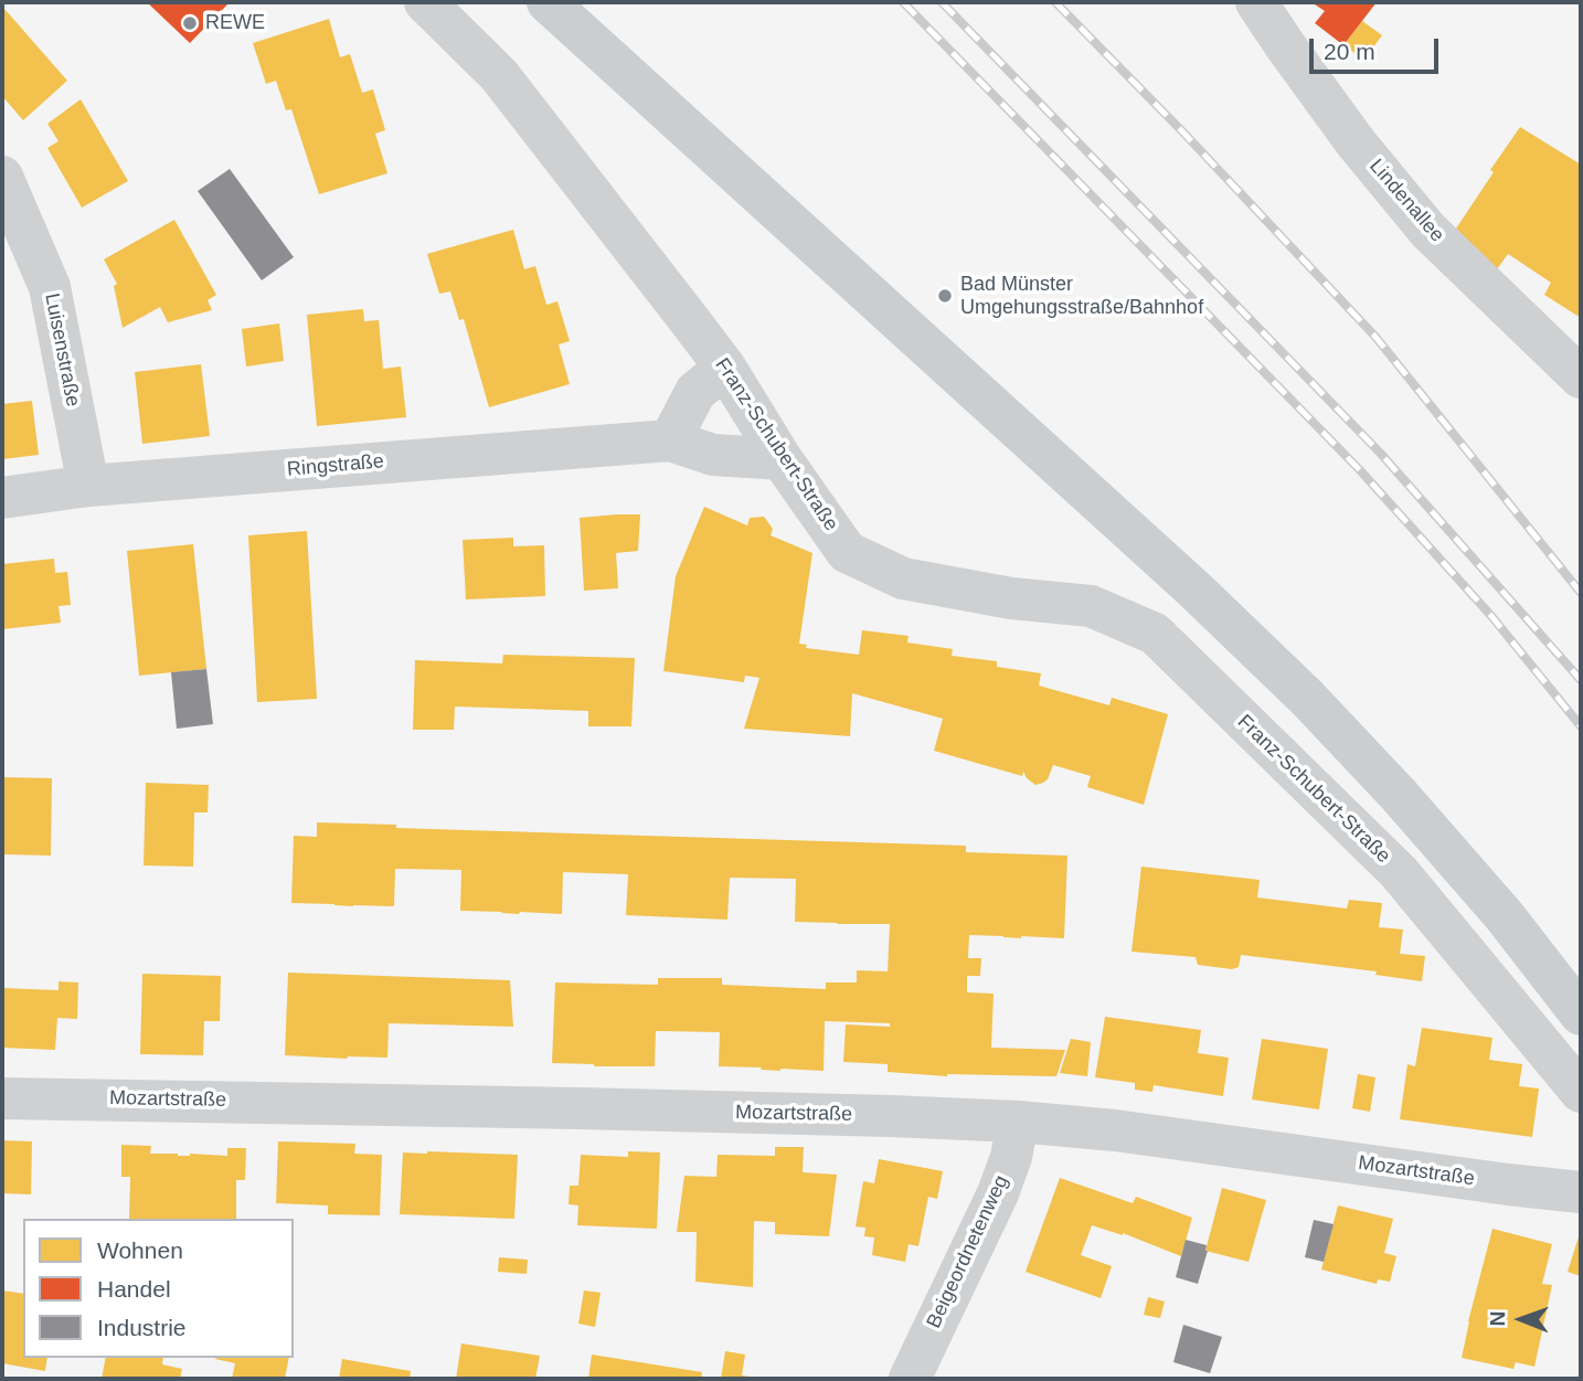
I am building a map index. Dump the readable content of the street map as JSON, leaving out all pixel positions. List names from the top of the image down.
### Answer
{
  "streets": {
    "street": [
      "Lindenallee",
      "Luisenstraße",
      "Franz-Schubert-Straße",
      "Ringstraße",
      "Mozartstraße",
      "Beigeordnetenweg"
    ]
  },
  "crossings": [
    ["Luisenstraße", "Ringstraße"],
    ["Franz-Schubert-Straße", "Ringstraße"],
    ["Mozartstraße", "Beigeordnetenweg"]
  ],
  "places": ["REWE", "Bad Münster Umgehungsstraße/Bahnhof"],
  "legend": ["Wohnen", "Handel", "Industrie"],
  "scale_bar": "20 m",
  "north": "left"
}
